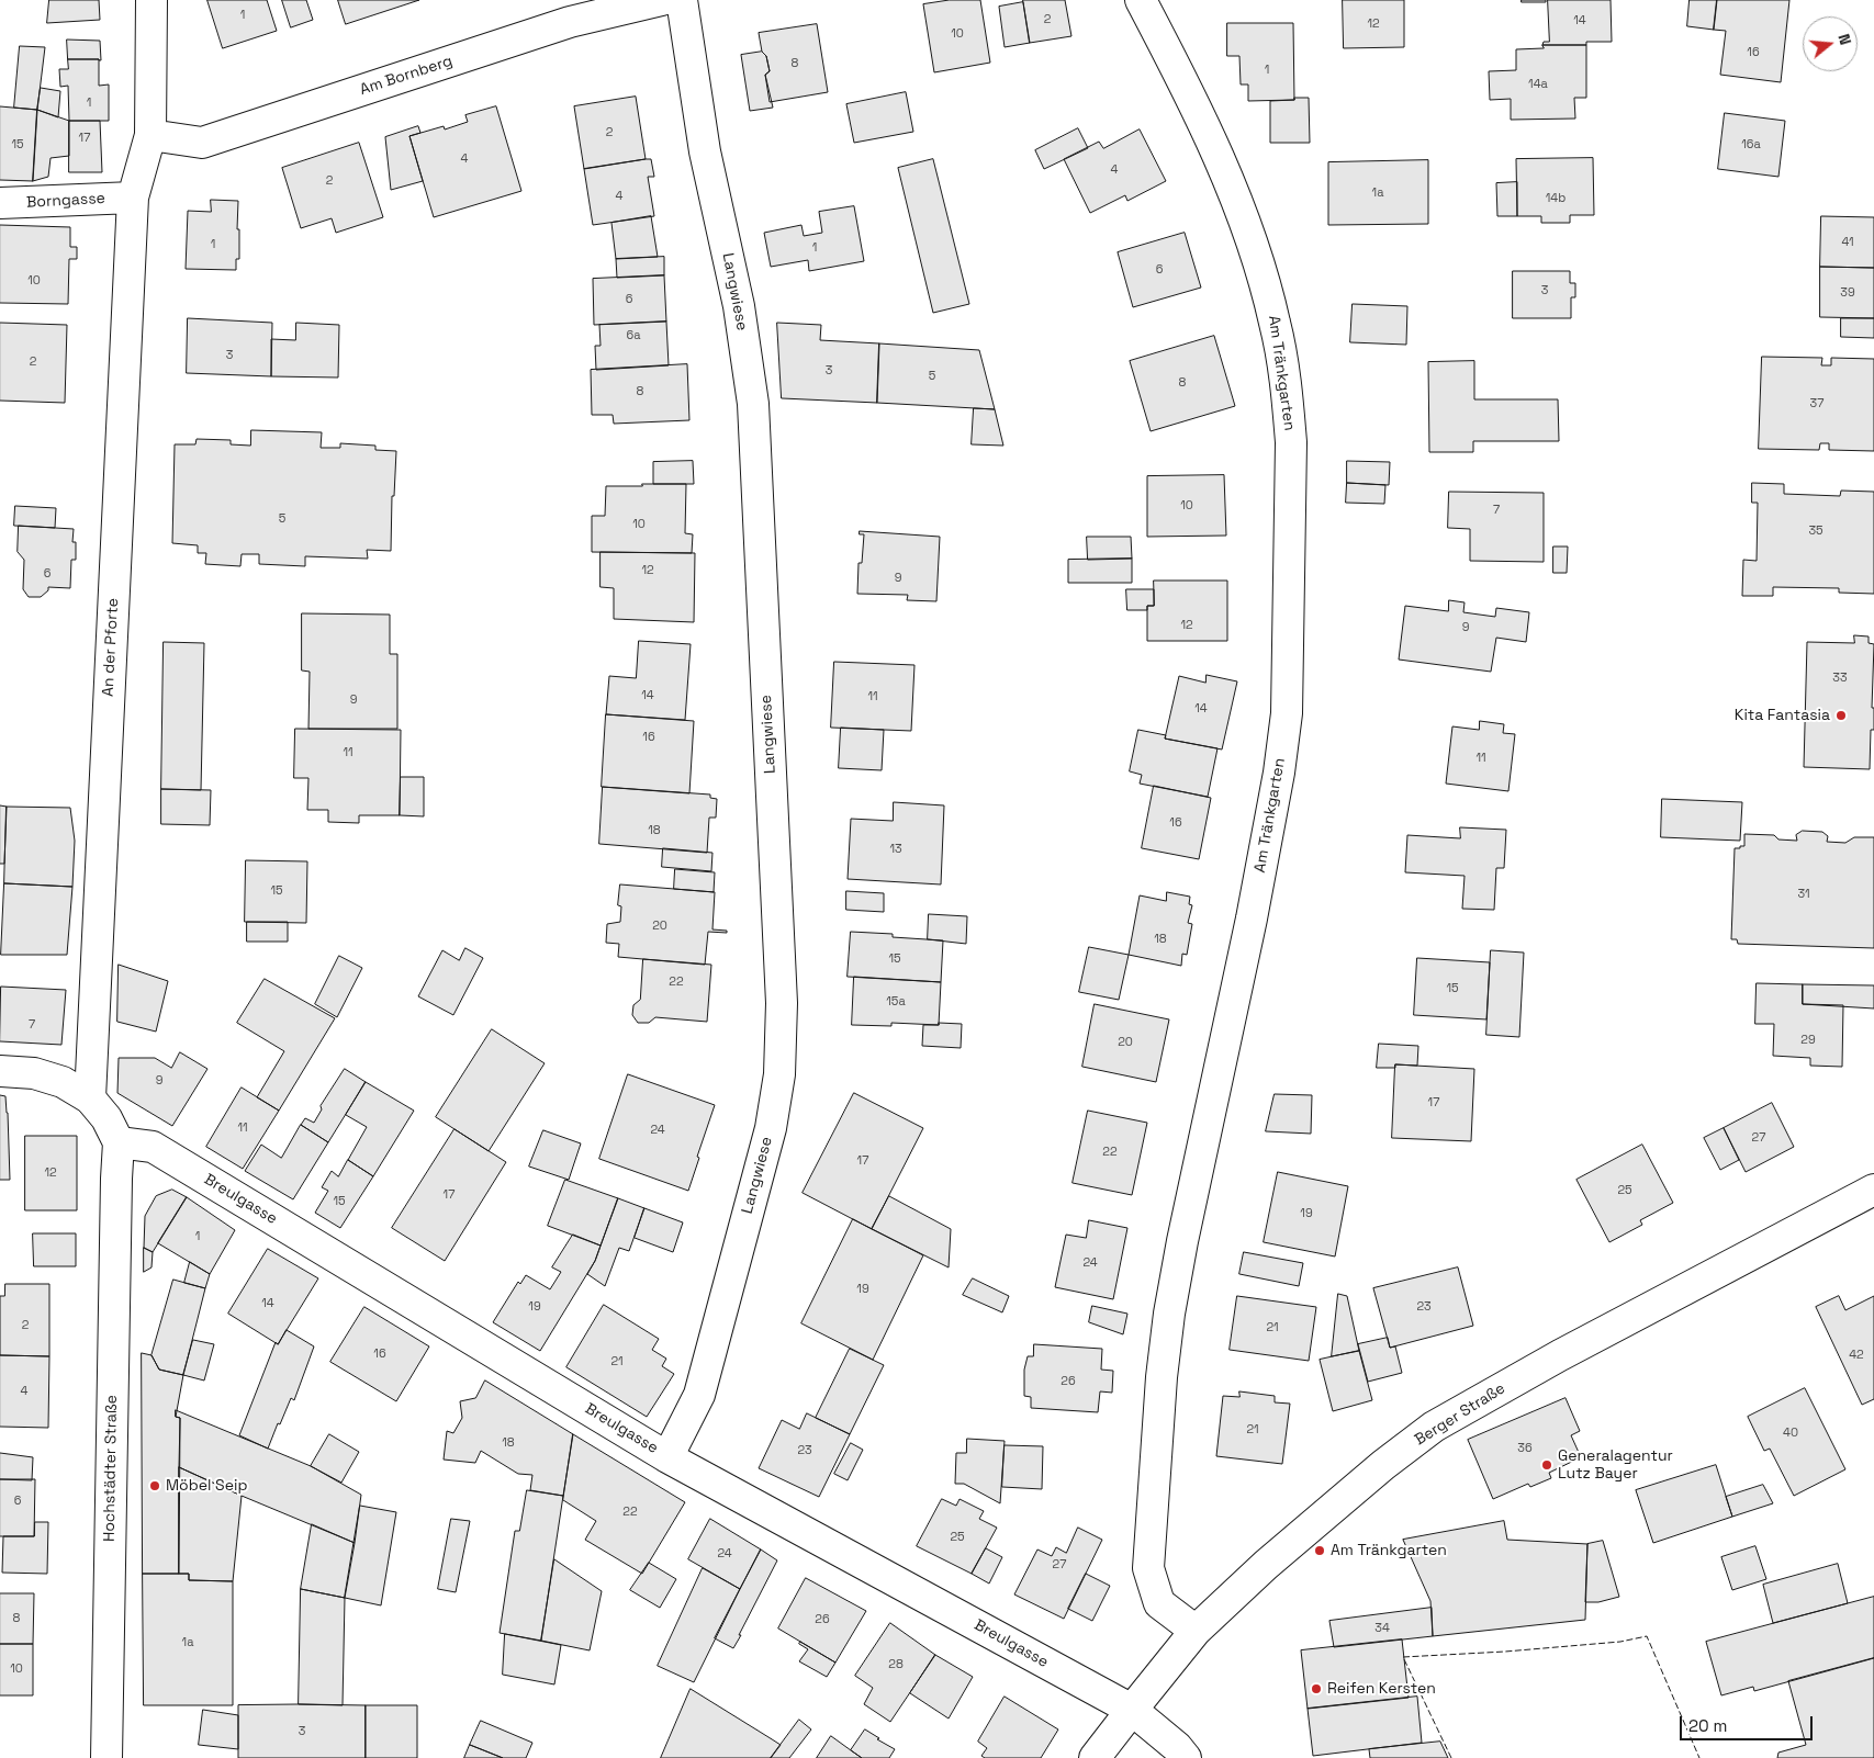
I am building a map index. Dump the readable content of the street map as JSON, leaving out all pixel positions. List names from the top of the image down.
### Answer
{
  "streets": {
    "street": [
      "Am Bornberg",
      "Borngasse",
      "Langwiese",
      "Am Tränkgarten",
      "An der Pforte",
      "Breulgasse",
      "Berger Straße",
      "Hochstädter Straße"
    ]
  },
  "crossings": [
    ["Am Bornberg", "An der Pforte"],
    ["Borngasse", "An der Pforte"],
    ["Langwiese", "Breulgasse"],
    ["Am Tränkgarten", "Berger Straße"],
    ["Breulgasse", "Berger Straße"],
    ["Breulgasse", "Hochstädter Straße"]
  ],
  "places": [
    "Kita Fantasia",
    "Generalagentur Lutz Bayer",
    "Möbel Seip",
    "Am Tränkgarten",
    "Reifen Kersten"
  ],
  "house_numbers": [
    "1",
    "2",
    "14",
    "12",
    "10",
    "16",
    "8",
    "1",
    "14a",
    "1",
    "2",
    "17",
    "15",
    "16a",
    "4",
    "4",
    "2",
    "1a",
    "4",
    "14b",
    "41",
    "1",
    "1",
    "6",
    "10",
    "3",
    "39",
    "6",
    "6a",
    "3",
    "2",
    "3",
    "5",
    "8",
    "8",
    "37",
    "10",
    "7",
    "5",
    "10",
    "35",
    "12",
    "6",
    "9",
    "12",
    "9",
    "33",
    "14",
    "11",
    "9",
    "14",
    "16",
    "11",
    "11",
    "16",
    "18",
    "13",
    "15",
    "31",
    "20",
    "18",
    "15",
    "22",
    "15",
    "15a",
    "7",
    "29",
    "20",
    "9",
    "17",
    "11",
    "24",
    "27",
    "22",
    "17",
    "12",
    "25",
    "17",
    "15",
    "19",
    "1",
    "24",
    "19",
    "14",
    "19",
    "23",
    "2",
    "21",
    "16",
    "42",
    "21",
    "26",
    "4",
    "21",
    "40",
    "18",
    "36",
    "23",
    "6",
    "22",
    "25",
    "24",
    "27",
    "8",
    "26",
    "34",
    "1a",
    "28",
    "10",
    "3"
  ],
  "scale_bar": "20 m",
  "north": "right"
}
